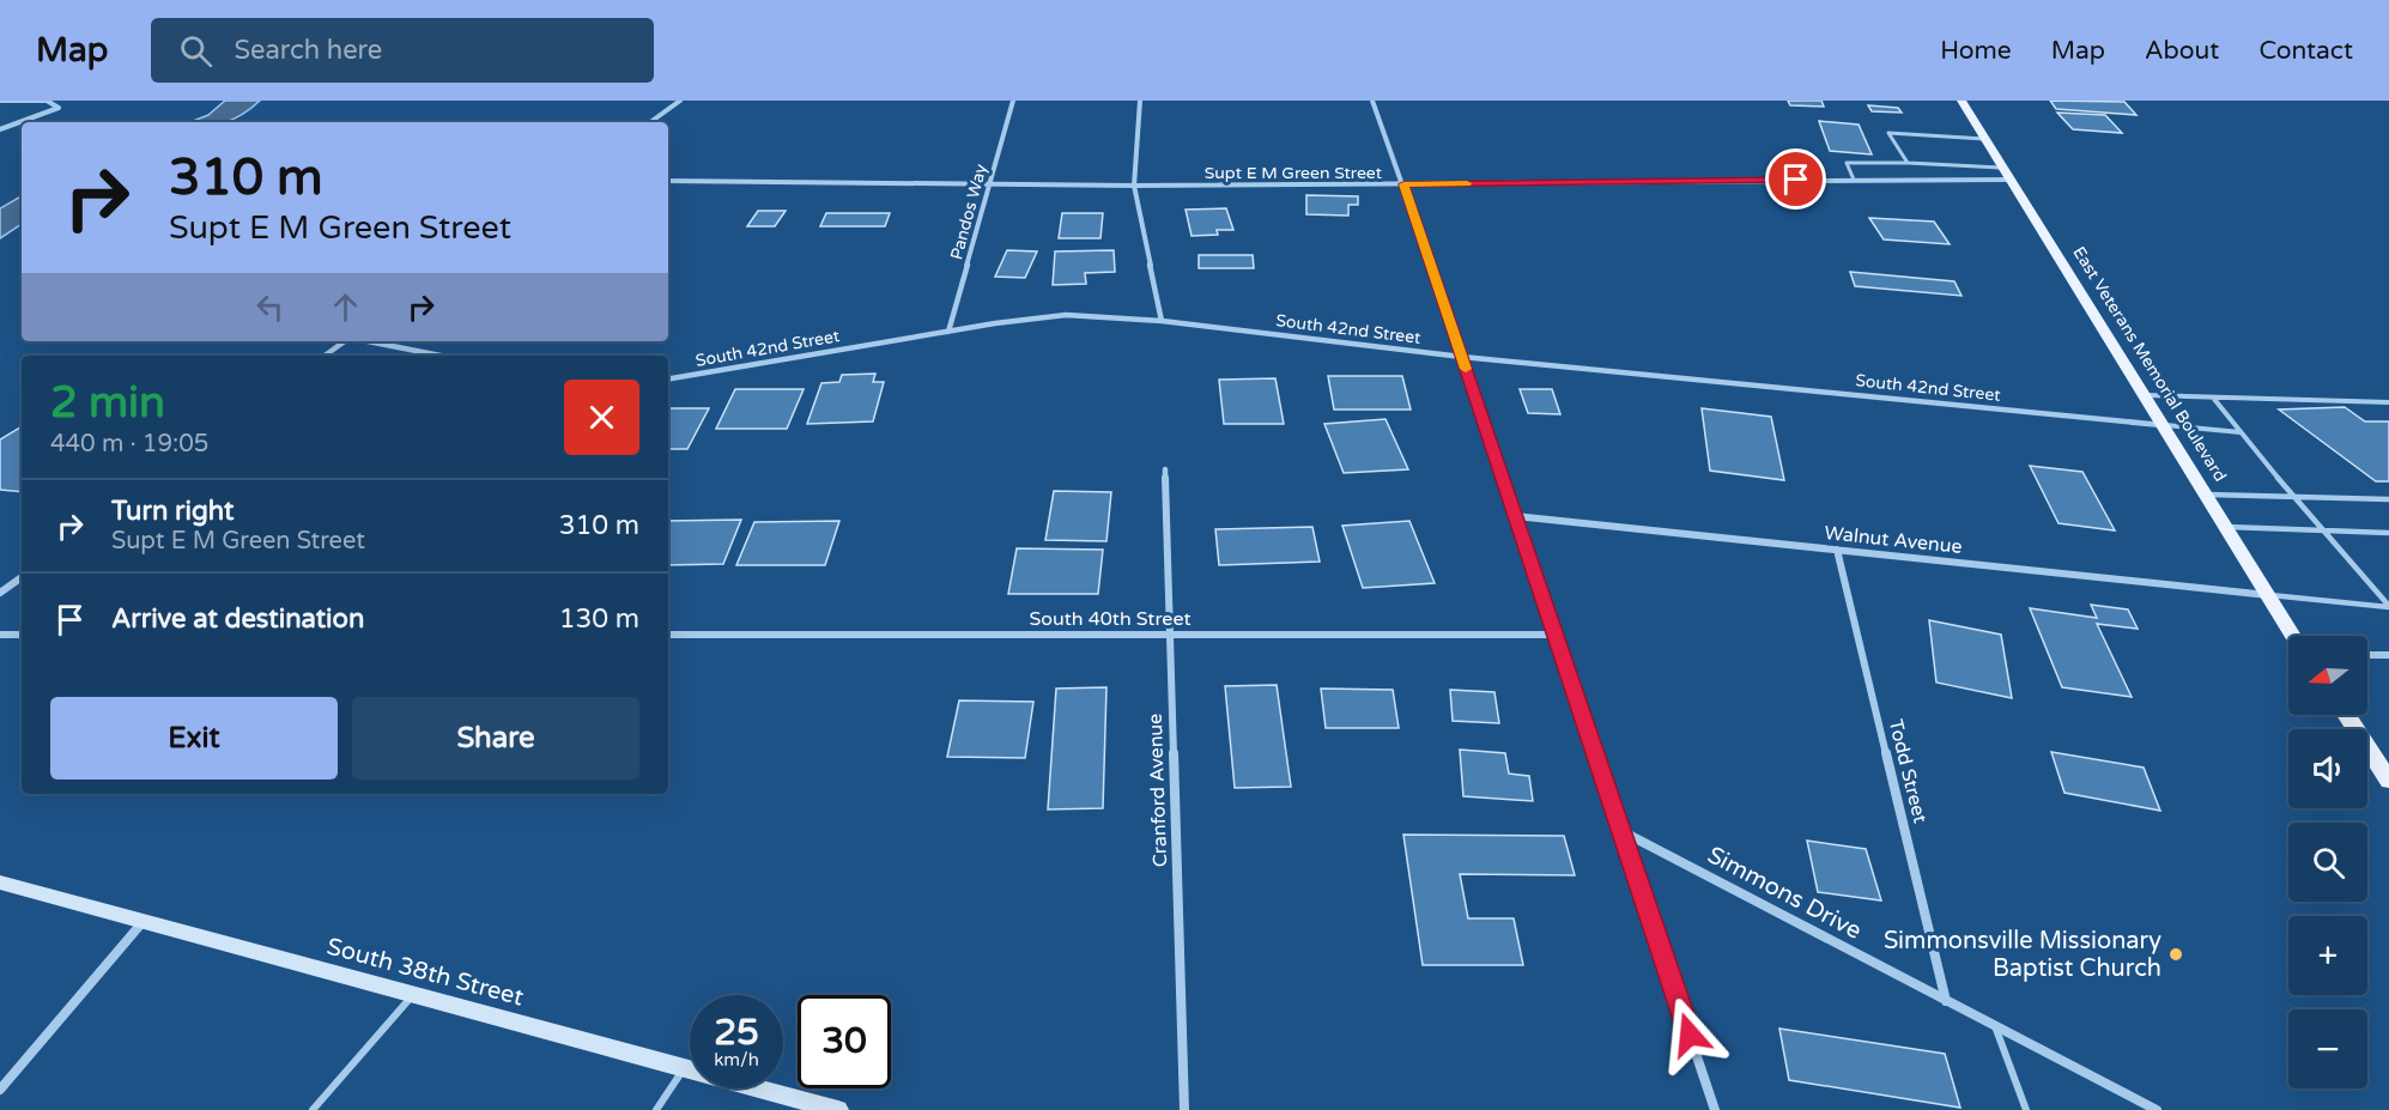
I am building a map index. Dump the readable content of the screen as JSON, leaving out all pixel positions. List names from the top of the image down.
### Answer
{
  "streets": {
    "main road": ["East Veterans Memorial Boulevard", "South 38th Street"],
    "street": [
      "Supt E M Green Street",
      "Pandos Way",
      "South 42nd Street",
      "Walnut Avenue",
      "South 40th Street",
      "Todd Street",
      "Cranford Avenue",
      "Simmons Drive"
    ]
  },
  "crossings": [
    ["Supt E M Green Street", "Pandos Way"],
    ["Supt E M Green Street", "East Veterans Memorial Boulevard"],
    ["Pandos Way", "South 42nd Street"],
    ["South 42nd Street", "East Veterans Memorial Boulevard"],
    ["East Veterans Memorial Boulevard", "Walnut Avenue"],
    ["Walnut Avenue", "Todd Street"],
    ["South 40th Street", "Cranford Avenue"],
    ["Todd Street", "Simmons Drive"]
  ],
  "places": ["Simmonsville Missionary Baptist Church"],
  "north": "left",
  "page": {
    "header": "Map",
    "search": "Search here",
    "nav": [
      "Home",
      "Map",
      "About",
      "Contact"
    ],
    "turn": ["310 m", "Supt E M Green Street"],
    "heading": ["2 min", "440 m · 19:05"],
    "list": [
      {
        "name": "Turn right",
        "note": "Supt E M Green Street",
        "value": "310 m"
      },
      {
        "name": "Arrive at destination",
        "value": "130 m"
      }
    ],
    "map_buttons": ["+", "−"],
    "buttons": ["Exit", "Share"],
    "speed": "25 km/h",
    "limit": "30"
  }
}
